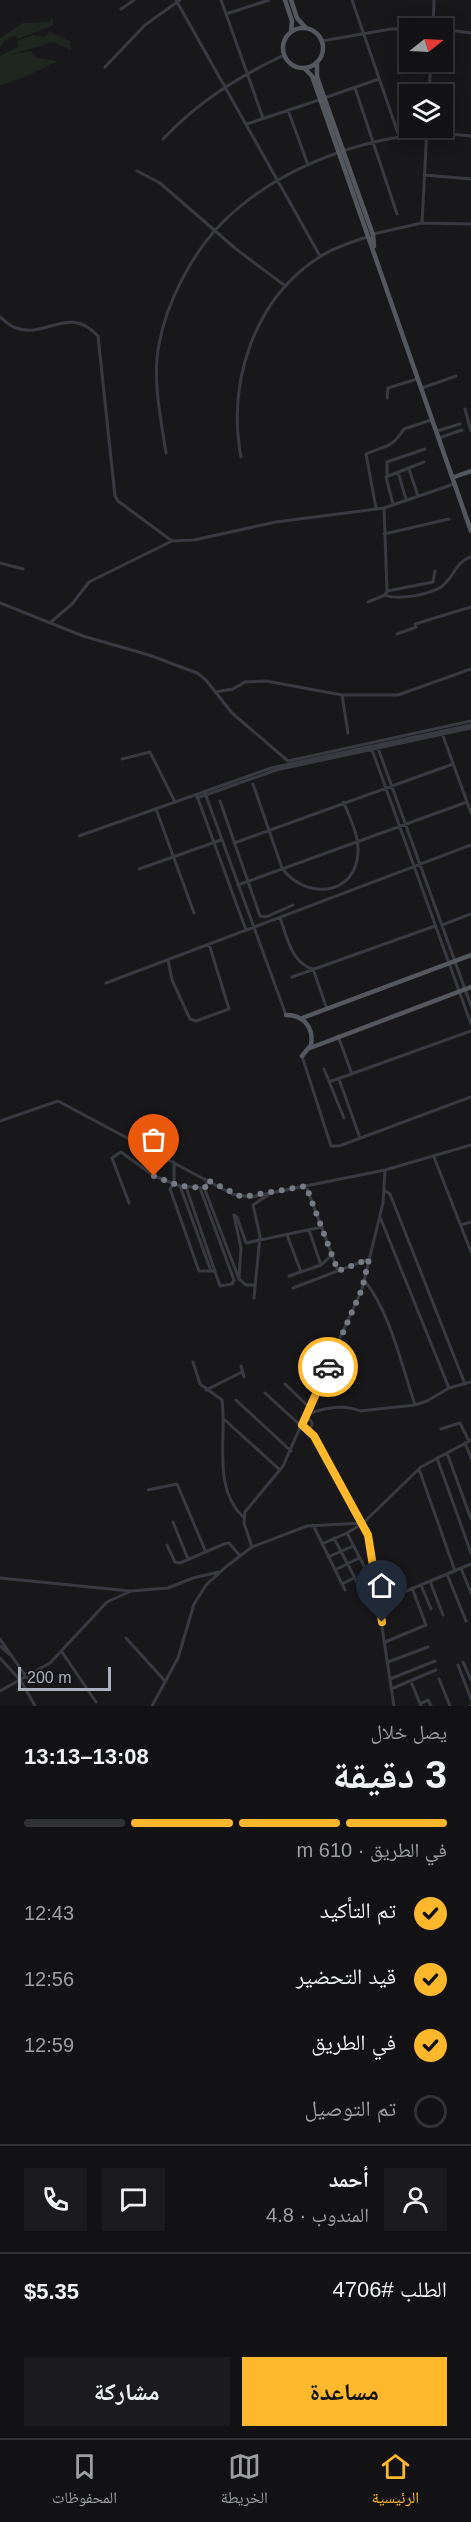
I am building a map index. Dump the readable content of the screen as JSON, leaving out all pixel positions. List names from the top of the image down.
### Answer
{
  "scale_bar": "200 m",
  "north": "right",
  "page": {
    "scale": "200 m",
    "heading": ["3 دقيقة", "يصل خلال", "13:08–13:13"],
    "panel": [
      "أحمد",
      "المندوب · 4.8",
      "الطلب #4706",
      "$5.35"
    ],
    "bar": "في الطريق · 610 m",
    "list": [
      ["تم التأكيد", "12:43"],
      ["قيد التحضير", "12:56"],
      ["في الطريق", "12:59"],
      "تم التوصيل"
    ],
    "buttons": ["مساعدة", "مشاركة"],
    "tabs": ["الرئيسية", "الخريطة", "المحفوظات"]
  }
}
